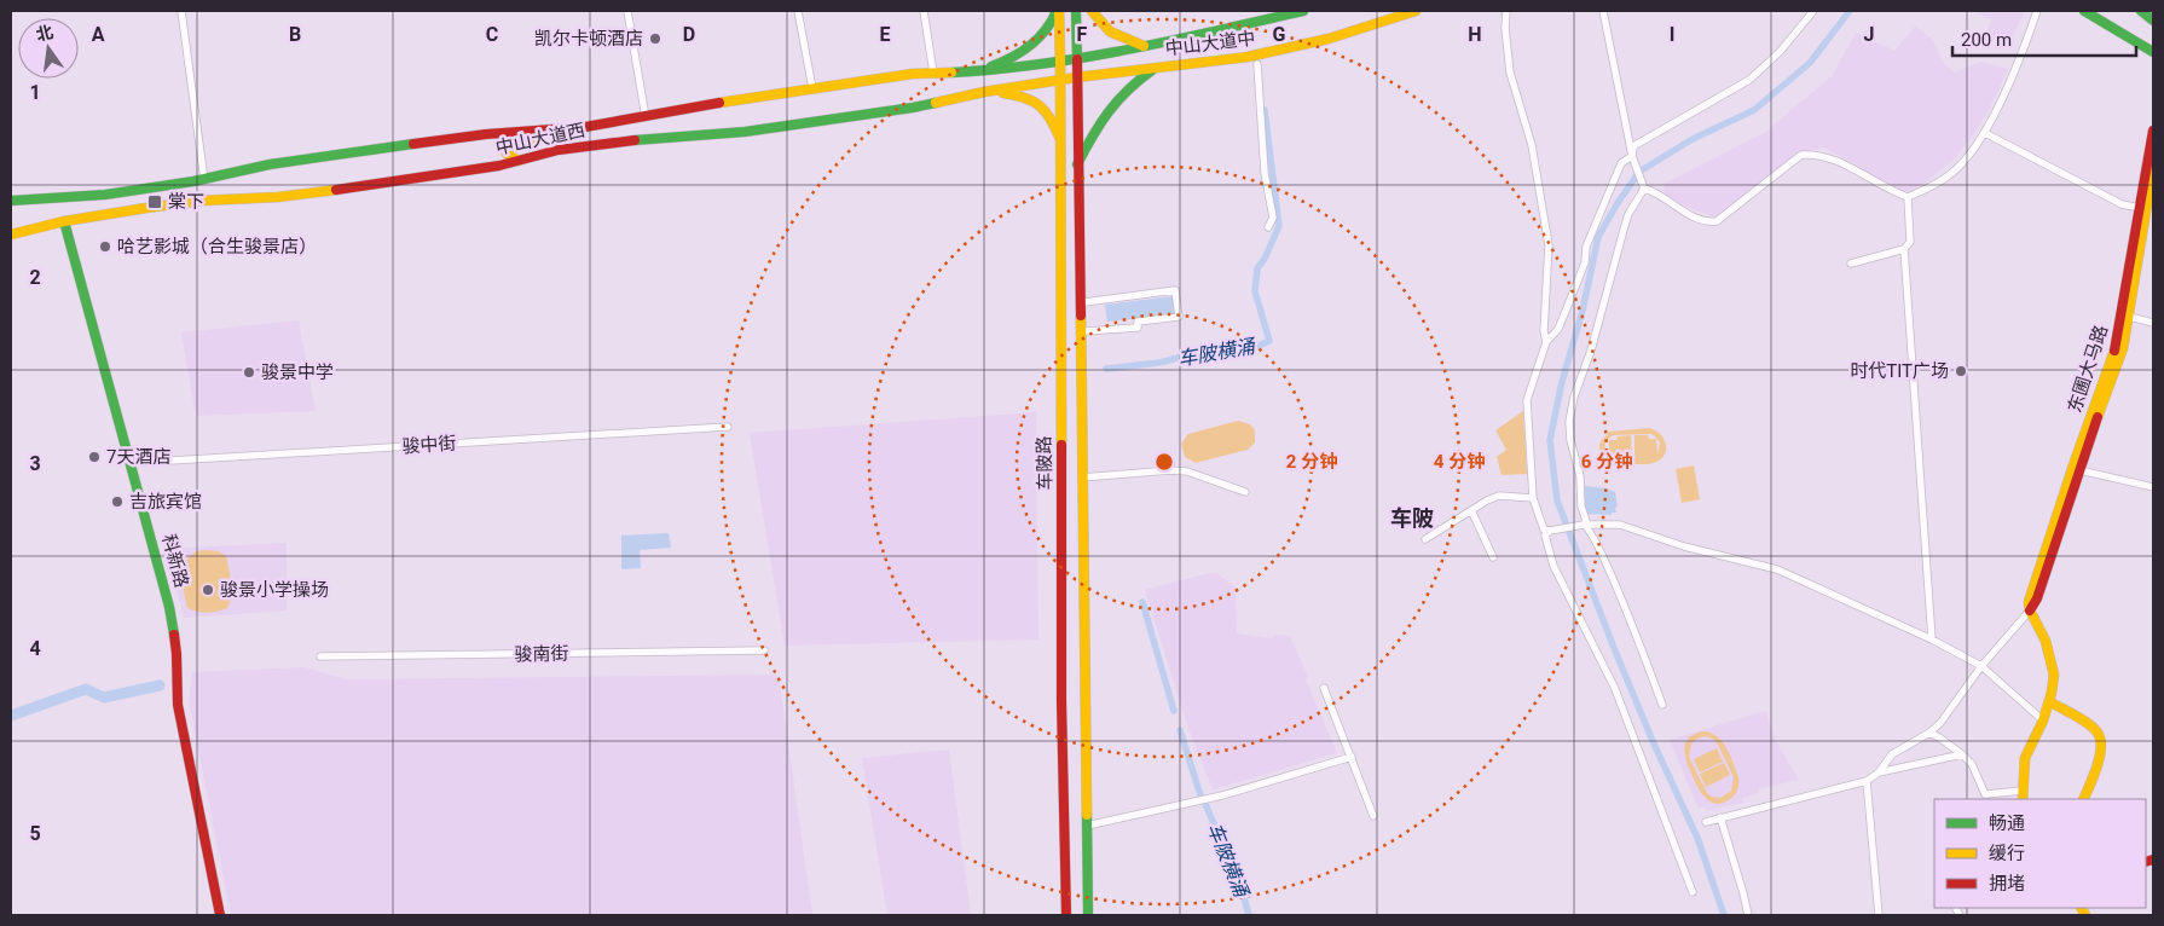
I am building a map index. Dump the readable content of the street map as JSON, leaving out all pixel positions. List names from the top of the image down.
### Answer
{
  "streets": {
    "main road": [
      "中山大道中",
      "中山大道西",
      "东圃大马路",
      "车陂路",
      "科新路"
    ],
    "street": ["骏中街", "骏南街"]
  },
  "crossings": [
    ["中山大道中", "中山大道西"],
    ["中山大道中", "车陂路"],
    ["中山大道西", "车陂路"],
    ["中山大道西", "科新路"],
    ["骏中街", "科新路"]
  ],
  "districts": ["车陂"],
  "water": ["车陂横涌"],
  "places": {
    "other": [
      "凯尔卡顿酒店",
      "哈艺影城（合生骏景店）",
      "时代TIT广场",
      "骏景中学",
      "7天酒店",
      "吉旅宾馆",
      "骏景小学操场"
    ],
    "transit": ["棠下"]
  },
  "legend": ["畅通", "缓行", "拥堵"],
  "scale_bar": "200 m",
  "north": "top",
  "grid": {
    "columns": [
      "A",
      "B",
      "C",
      "D",
      "E",
      "F",
      "G",
      "H",
      "I",
      "J"
    ],
    "rows": [
      "1",
      "2",
      "3",
      "4",
      "5"
    ]
  },
  "rings": ["2 分钟", "4 分钟", "6 分钟"]
}
